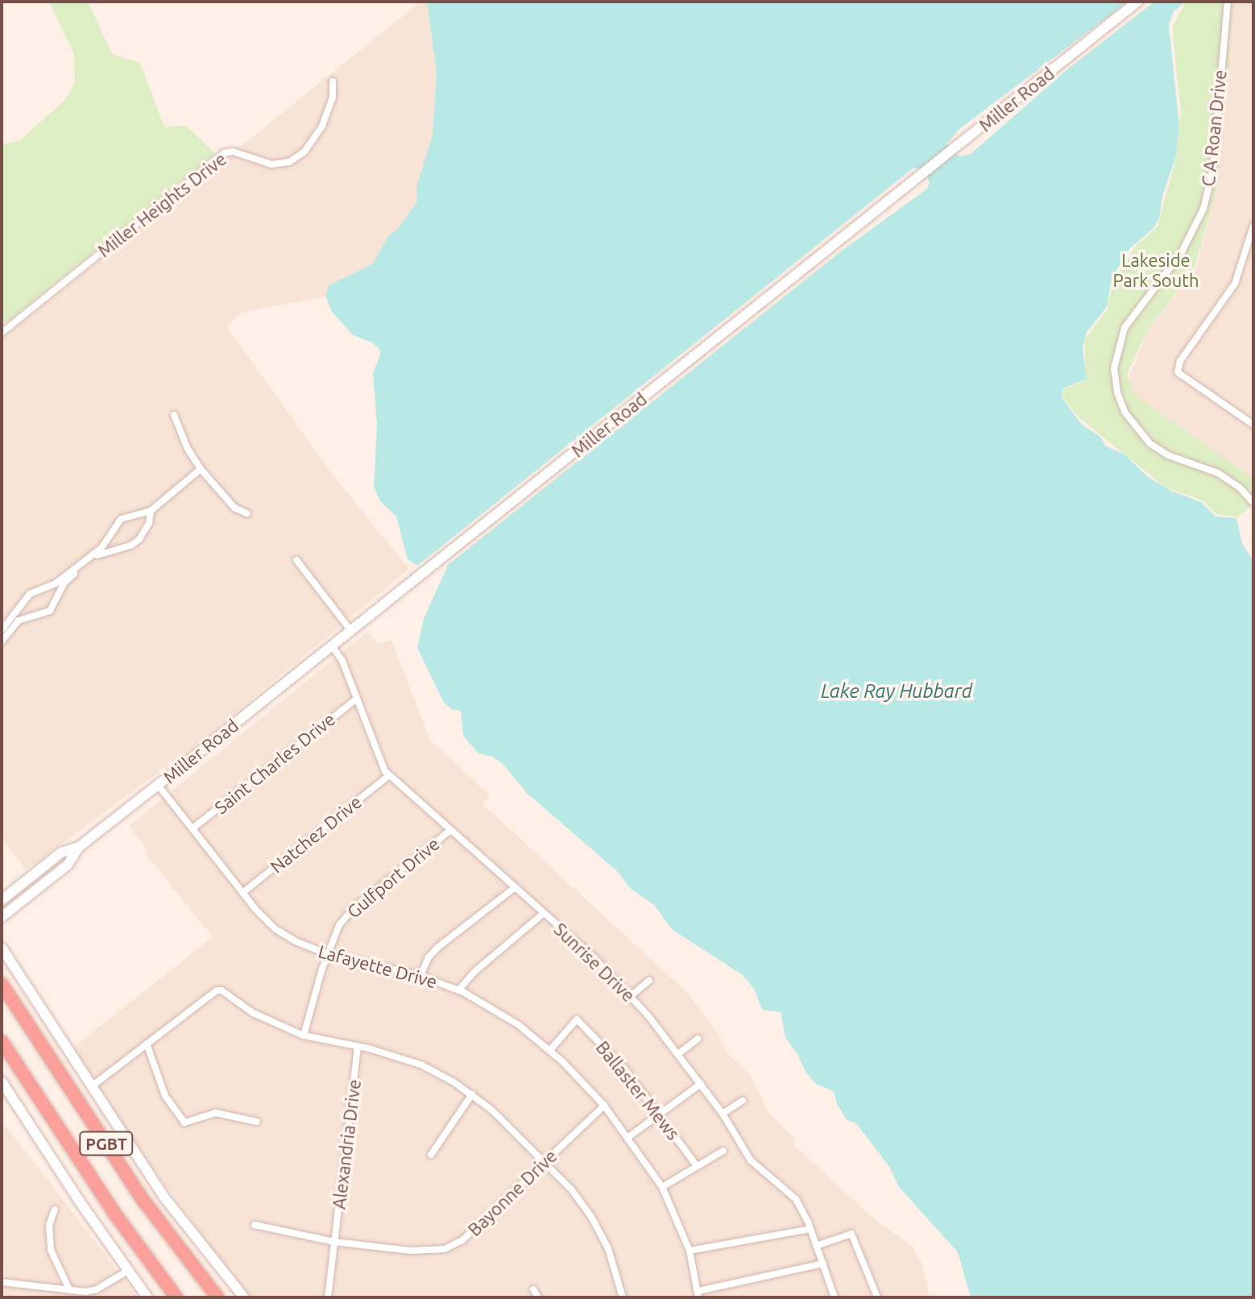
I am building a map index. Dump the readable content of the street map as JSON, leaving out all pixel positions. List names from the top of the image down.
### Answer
{
  "streets": {
    "highway": ["PGBT"],
    "main road": ["Miller Road"],
    "street": [
      "C A Roan Drive",
      "Miller Heights Drive",
      "Saint Charles Drive",
      "Natchez Drive",
      "Gulfport Drive",
      "Sunrise Drive",
      "Lafayette Drive",
      "Ballaster Mews",
      "Alexandria Drive",
      "Bayonne Drive"
    ]
  },
  "crossings": [
    ["Miller Road", "Sunrise Drive"],
    ["Miller Road", "Lafayette Drive"],
    ["Saint Charles Drive", "Sunrise Drive"],
    ["Saint Charles Drive", "Lafayette Drive"],
    ["Natchez Drive", "Sunrise Drive"],
    ["Natchez Drive", "Lafayette Drive"],
    ["Gulfport Drive", "Sunrise Drive"],
    ["Gulfport Drive", "Lafayette Drive"],
    ["Lafayette Drive", "Ballaster Mews"],
    ["Lafayette Drive", "Bayonne Drive"],
    ["Alexandria Drive", "Bayonne Drive"]
  ],
  "water": ["Lake Ray Hubbard"],
  "parks": ["Lakeside Park South"]
}
